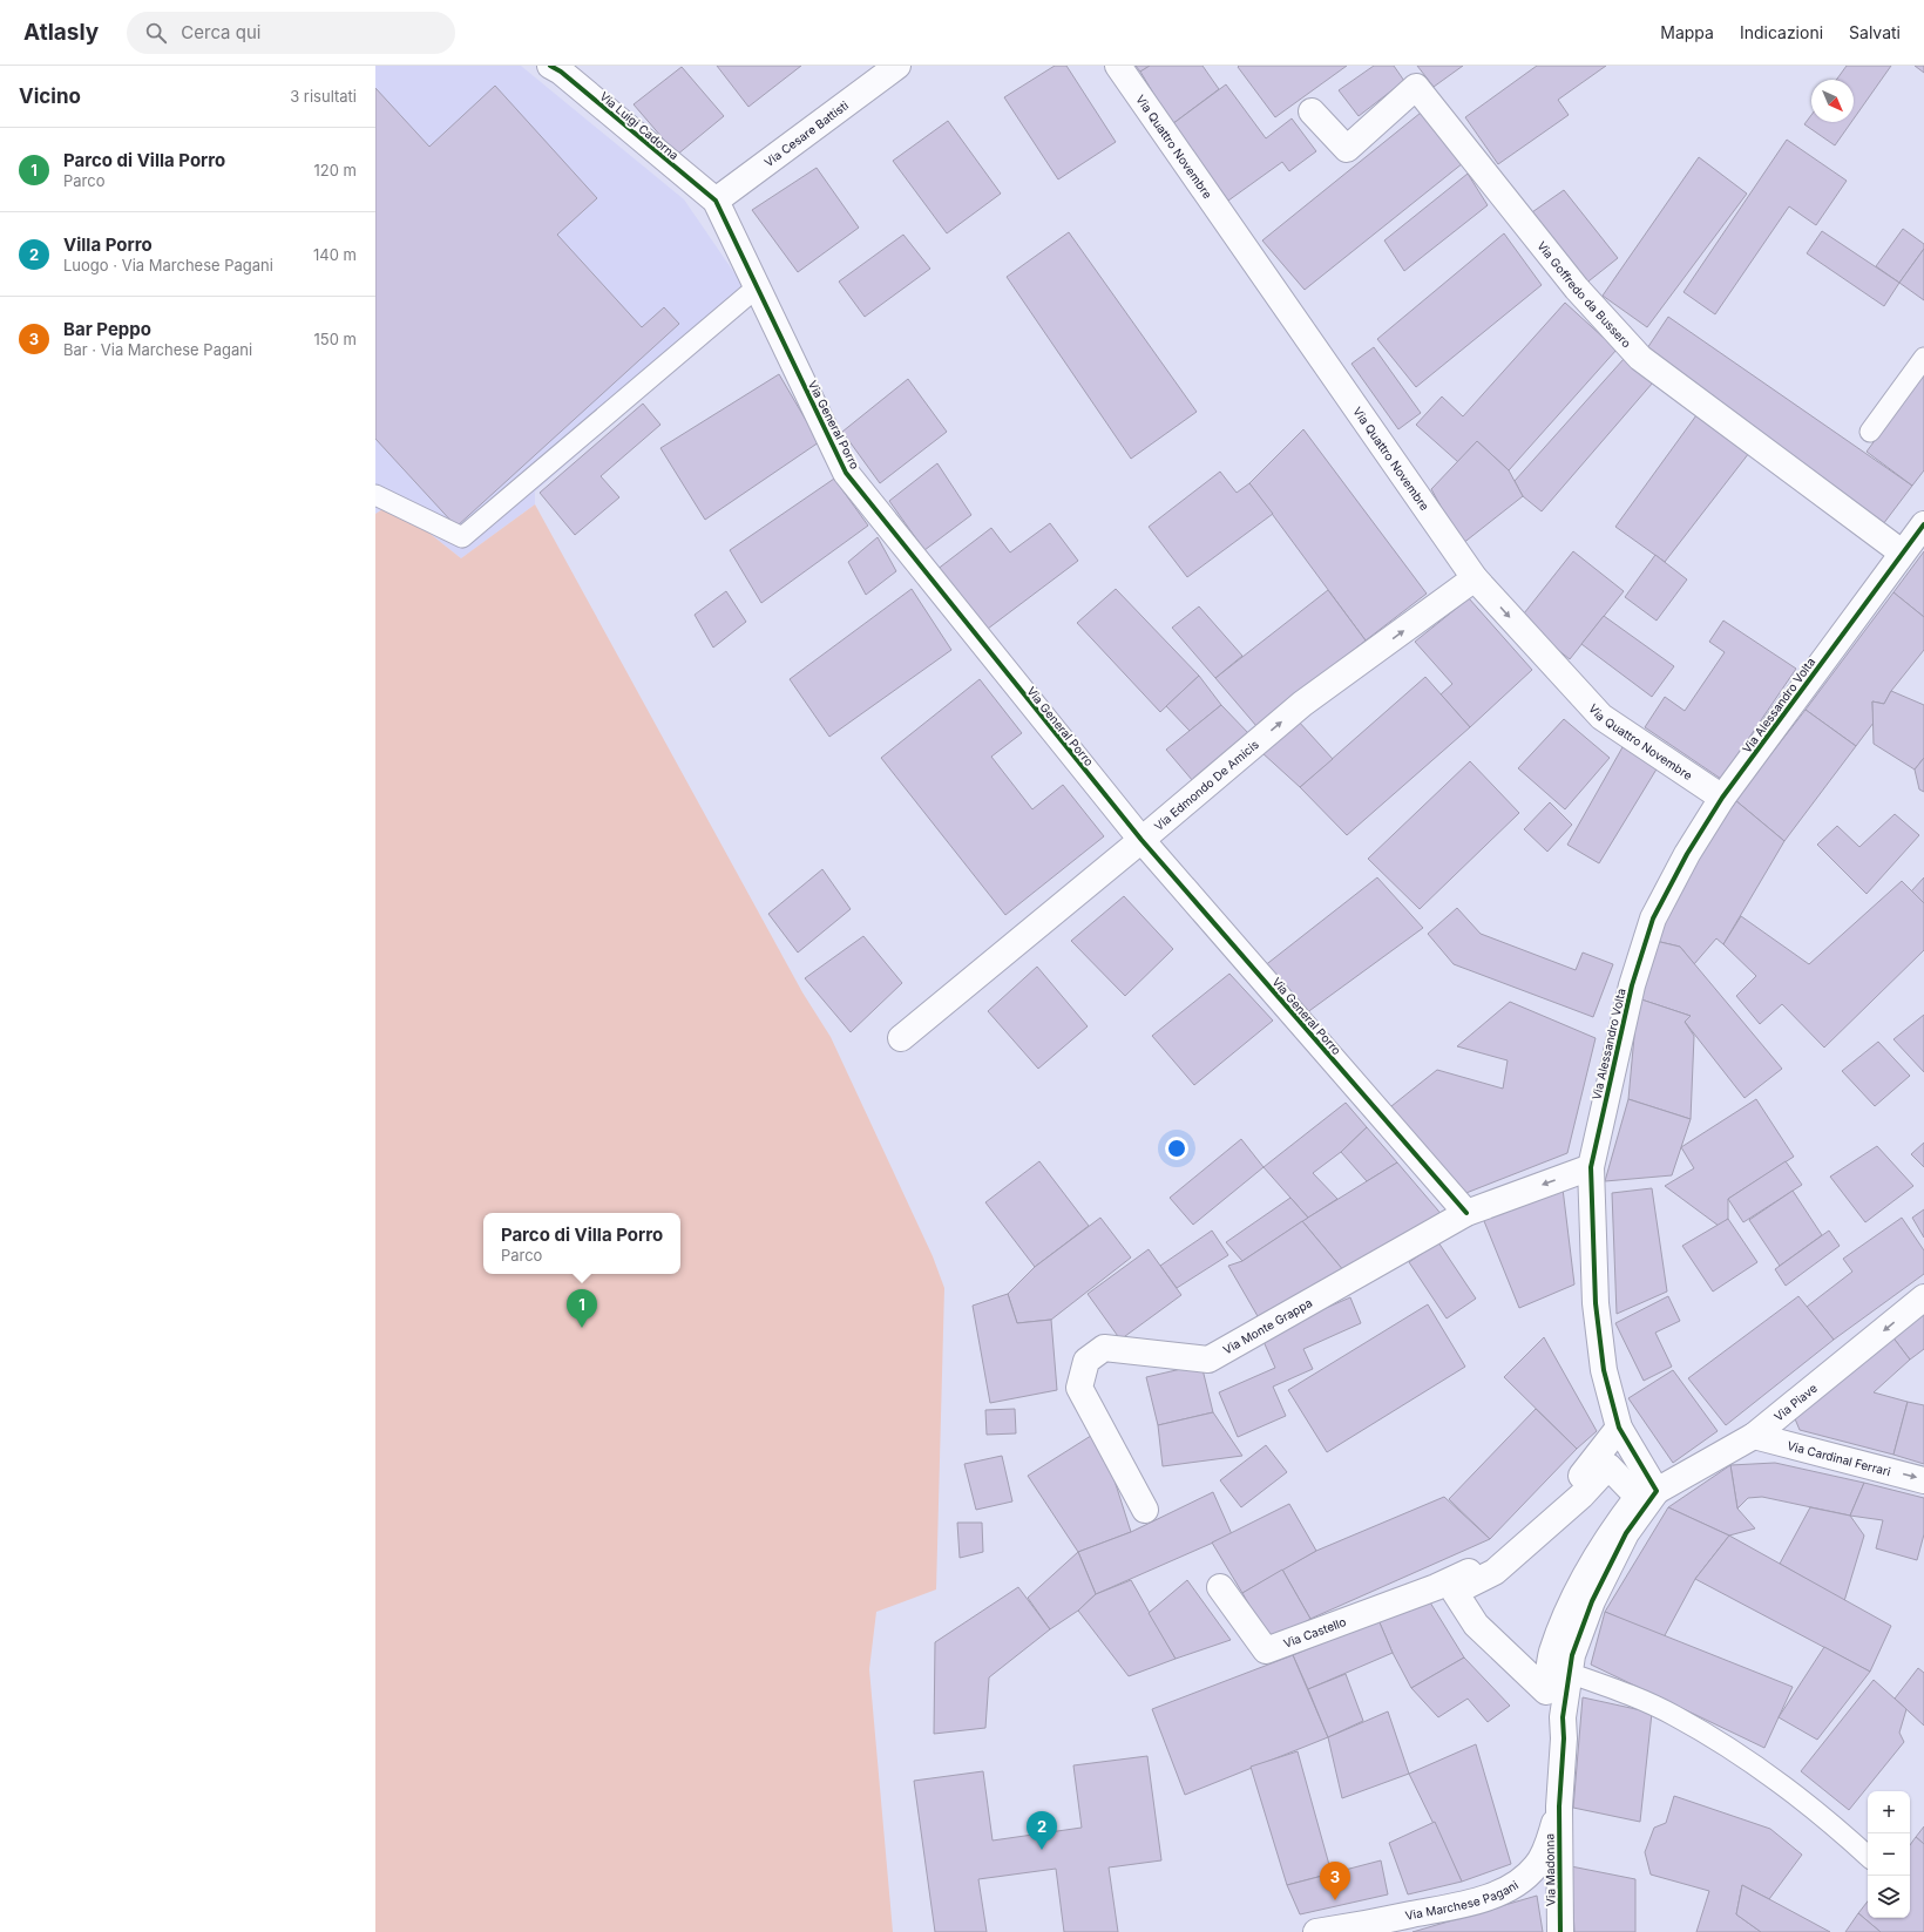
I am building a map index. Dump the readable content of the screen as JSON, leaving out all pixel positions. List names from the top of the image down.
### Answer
{
  "streets": {
    "street": [
      "Via Luigi Cadorna",
      "Via Cesare Battisti",
      "Via Quattro Novembre",
      "Via Goffredo da Bussero",
      "Via General Porro",
      "Via Alessandro Volta",
      "Via Edmondo De Amicis",
      "Via Monte Grappa",
      "Via Piave",
      "Via Cardinal Ferrari",
      "Via Castello",
      "Via Madonna",
      "Via Marchese Pagani"
    ]
  },
  "crossings": [
    ["Via Luigi Cadorna", "Via Cesare Battisti"],
    ["Via Luigi Cadorna", "Via General Porro"],
    ["Via Cesare Battisti", "Via General Porro"],
    ["Via Quattro Novembre", "Via Alessandro Volta"],
    ["Via Quattro Novembre", "Via Edmondo De Amicis"],
    ["Via Goffredo da Bussero", "Via Alessandro Volta"],
    ["Via General Porro", "Via Edmondo De Amicis"],
    ["Via General Porro", "Via Monte Grappa"],
    ["Via Alessandro Volta", "Via Monte Grappa"],
    ["Via Alessandro Volta", "Via Piave"],
    ["Via Piave", "Via Cardinal Ferrari"],
    ["Via Madonna", "Via Marchese Pagani"]
  ],
  "one_way": ["Via Edmondo De Amicis", "Via Piave", "Via Cardinal Ferrari"],
  "north": "bottom right",
  "page": {
    "header": "Atlasly",
    "search": "Cerca qui",
    "nav": ["Mappa", "Indicazioni", "Salvati"],
    "heading": ["Vicino", "3 risultati"],
    "list": [
      {
        "mark": "1",
        "name": "Parco di Villa Porro",
        "note": "Parco",
        "value": "120 m"
      },
      {
        "mark": "2",
        "name": "Villa Porro",
        "note": "Luogo · Via Marchese Pagani",
        "value": "140 m"
      },
      {
        "mark": "3",
        "name": "Bar Peppo",
        "note": "Bar · Via Marchese Pagani",
        "value": "150 m"
      }
    ],
    "popup": ["Parco di Villa Porro", "Parco"],
    "pins": ["1", "2", "3"],
    "map_buttons": ["+", "−"]
  }
}
